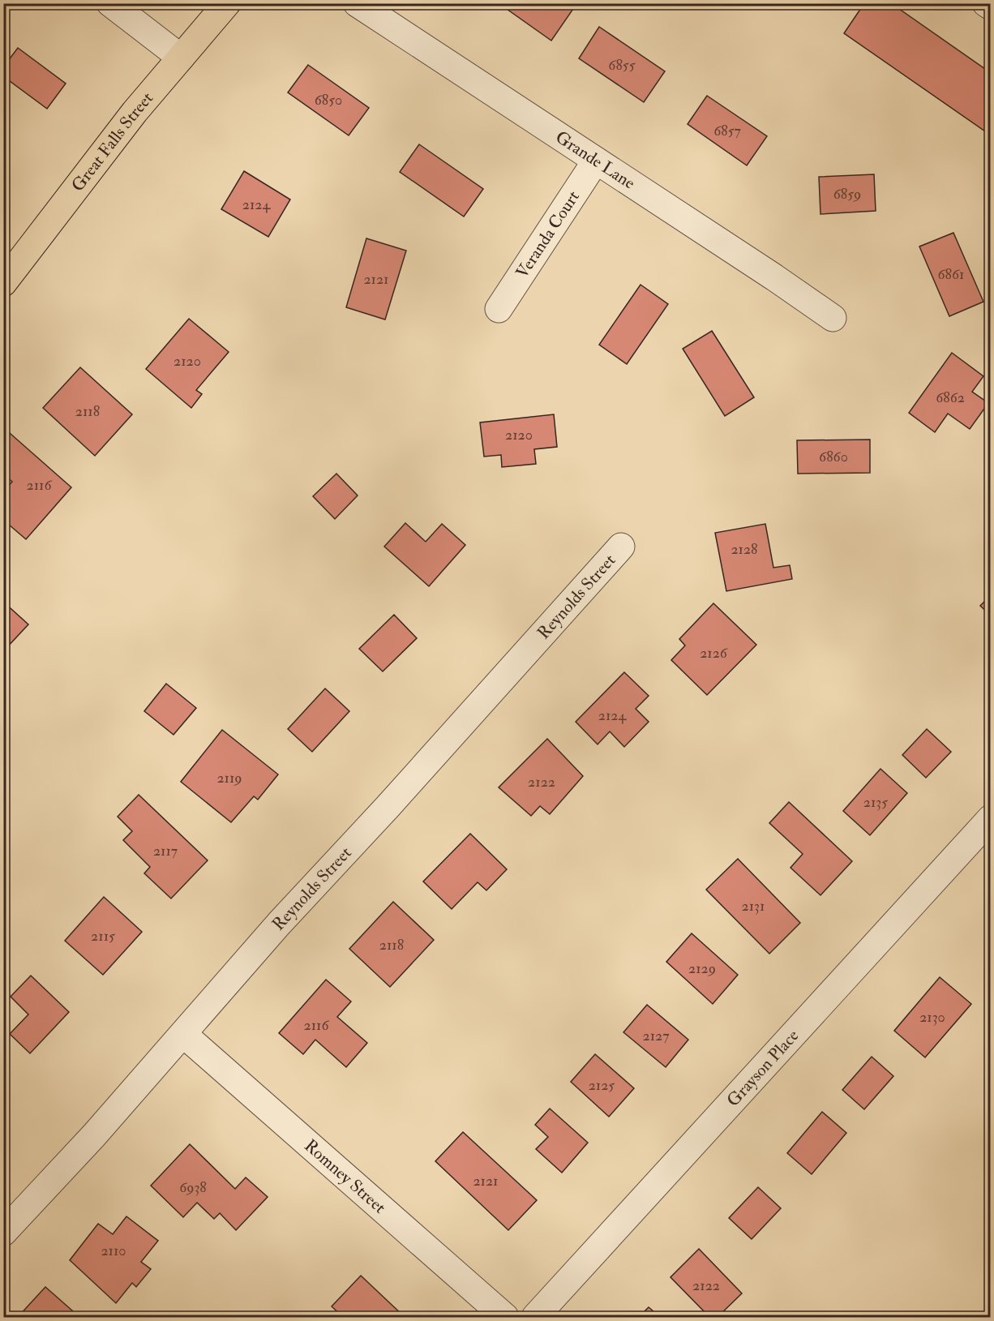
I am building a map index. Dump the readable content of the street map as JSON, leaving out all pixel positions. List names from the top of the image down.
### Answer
{
  "streets": {
    "main road": ["Great Falls Street"],
    "street": [
      "Grande Lane",
      "Veranda Court",
      "Reynolds Street",
      "Grayson Place",
      "Romney Street"
    ]
  },
  "crossings": [
    ["Grande Lane", "Veranda Court"],
    ["Reynolds Street", "Romney Street"]
  ],
  "house_numbers": [
    "6855",
    "6850",
    "6857",
    "6859",
    "2124",
    "6861",
    "2121",
    "2120",
    "6862",
    "2118",
    "2120",
    "6860",
    "2116",
    "2128",
    "2126",
    "2124",
    "2119",
    "2122",
    "2135",
    "2117",
    "2131",
    "2115",
    "2118",
    "2129",
    "2130",
    "2116",
    "2127",
    "2125",
    "2121",
    "6938",
    "2110",
    "2122"
  ]
}
